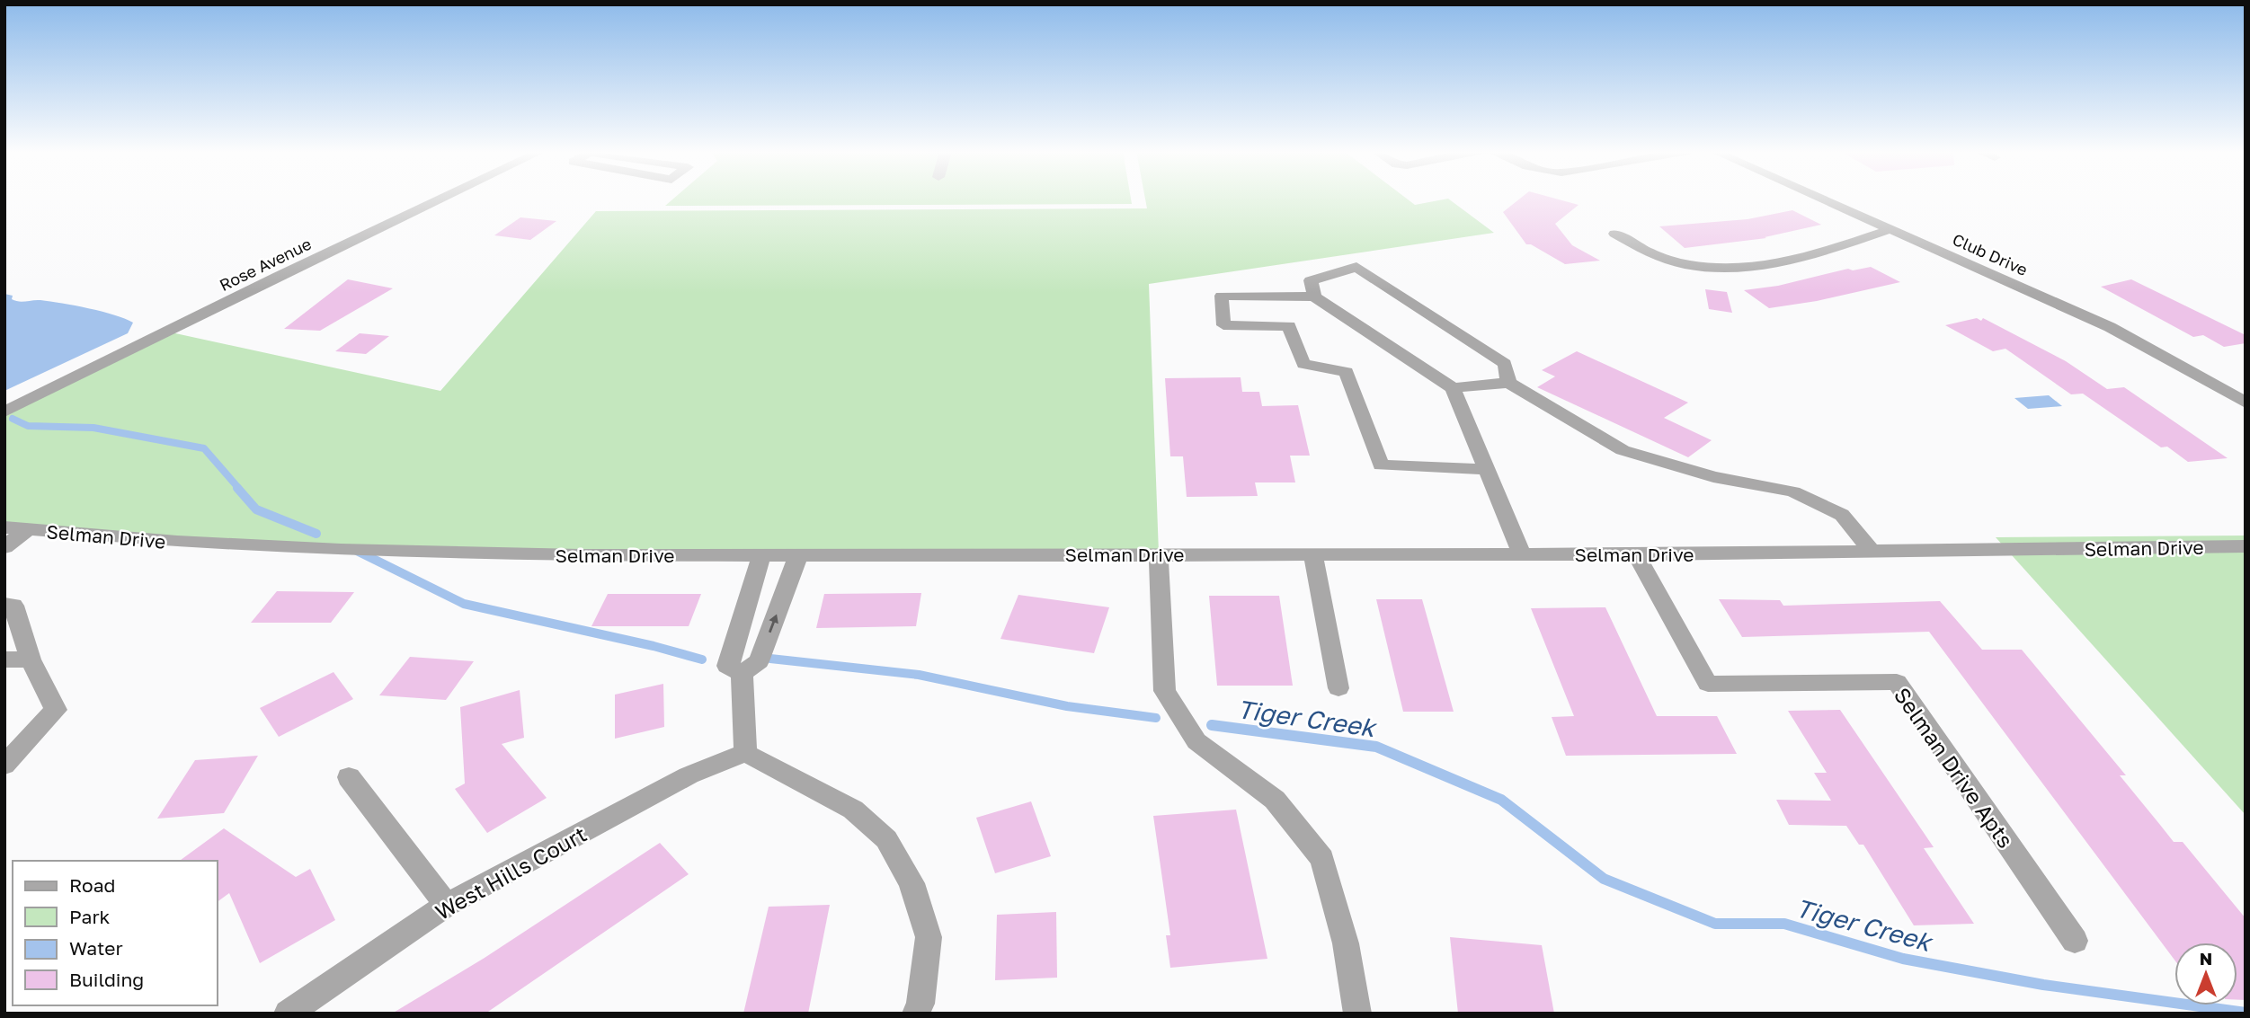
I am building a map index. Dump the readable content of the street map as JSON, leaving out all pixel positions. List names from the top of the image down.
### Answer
{
  "streets": {
    "street": [
      "Club Drive",
      "Rose Avenue",
      "Selman Drive",
      "Selman Drive Apts",
      "West Hills Court"
    ]
  },
  "crossings": [
    ["Selman Drive", "Selman Drive Apts"]
  ],
  "water": ["Tiger Creek"],
  "legend": [
    "Road",
    "Park",
    "Water",
    "Building"
  ],
  "north": "top"
}
